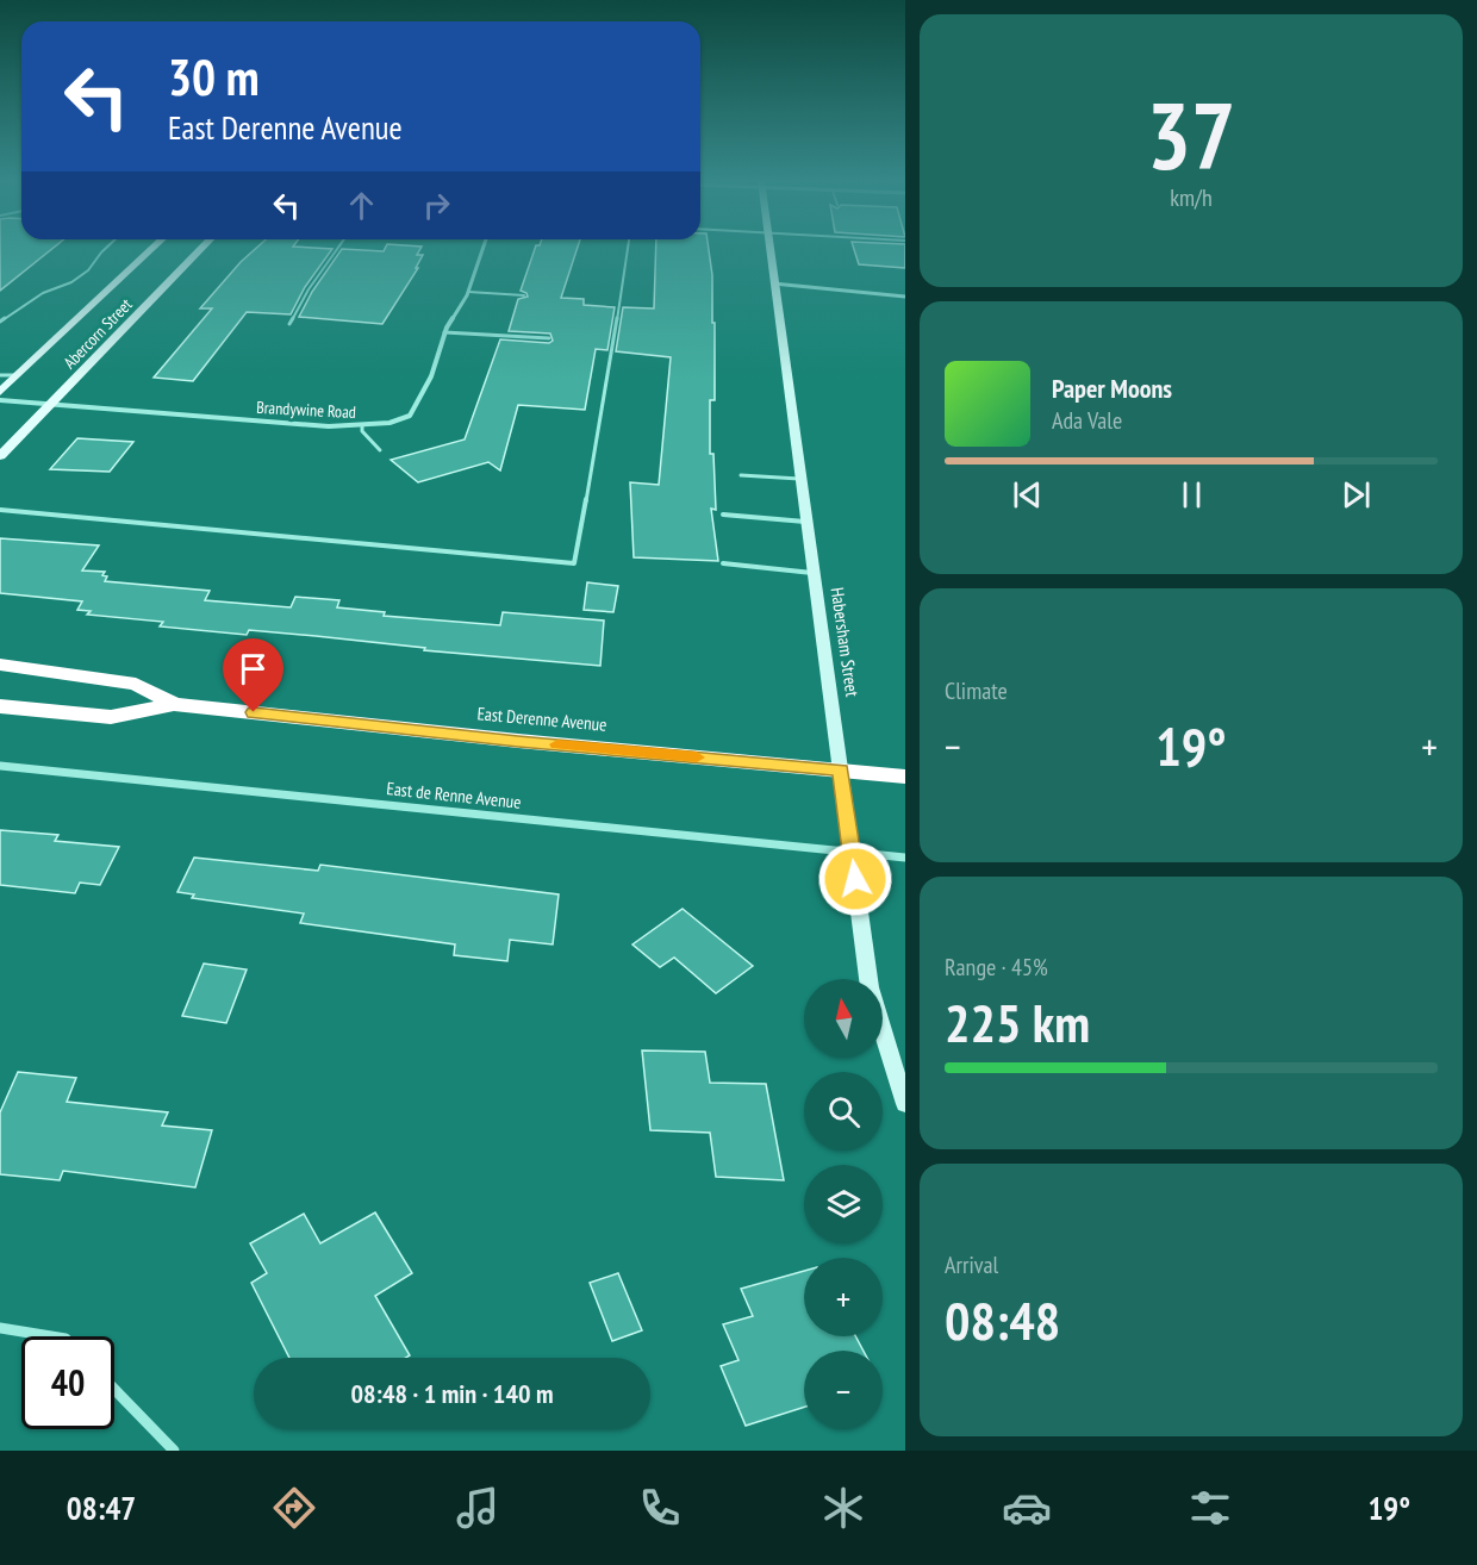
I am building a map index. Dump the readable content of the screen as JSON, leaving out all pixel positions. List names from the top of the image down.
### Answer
{
  "streets": {
    "highway": ["East Derenne Avenue"],
    "main road": ["Abercorn Street"],
    "street": ["Brandywine Road", "Habersham Street", "East de Renne Avenue"]
  },
  "crossings": [
    ["Abercorn Street", "Brandywine Road"],
    ["Habersham Street", "East Derenne Avenue"],
    ["Habersham Street", "East de Renne Avenue"]
  ],
  "north": "top",
  "page": {
    "tile": [
      ["37", "km/h"],
      "Climate",
      ["Range · 45%", "225 km"],
      ["Arrival", "08:48"]
    ],
    "turn": ["30 m", "East Derenne Avenue"],
    "song": ["Paper Moons", "Ada Vale"],
    "heat": ["−", "19°", "+"],
    "map_buttons": ["+", "−"],
    "limit": "40",
    "trip": "08:48 · 1 min · 140 m",
    "tabs": ["08:47", "19°"]
  }
}
